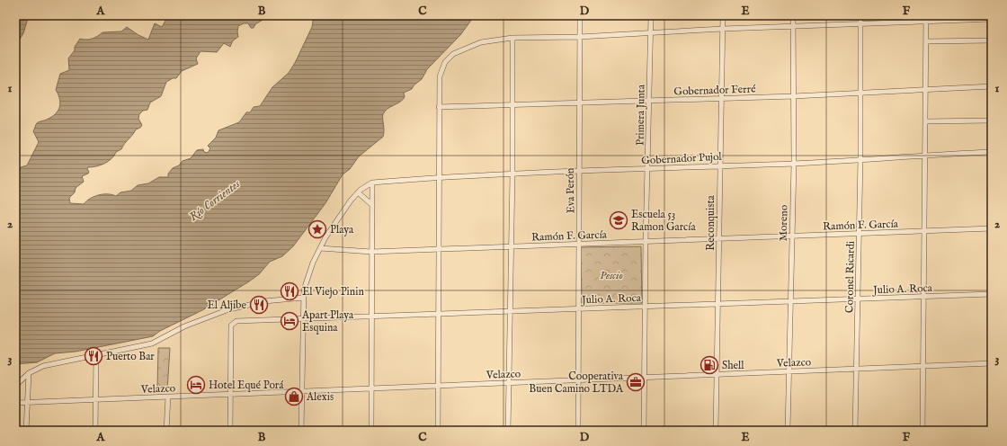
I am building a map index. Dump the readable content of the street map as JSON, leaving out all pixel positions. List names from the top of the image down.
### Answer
{
  "streets": {
    "street": [
      "Gobernador Ferré",
      "Primera Junta",
      "Gobernador Pujol",
      "Eva Perón",
      "Reconquista",
      "Moreno",
      "Ramón F. García",
      "Coronel Ricardi",
      "Julio A. Roca",
      "Velazco"
    ]
  },
  "crossings": [
    ["Gobernador Ferré", "Primera Junta"],
    ["Gobernador Ferré", "Eva Perón"],
    ["Gobernador Ferré", "Reconquista"],
    ["Gobernador Ferré", "Moreno"],
    ["Gobernador Ferré", "Coronel Ricardi"],
    ["Primera Junta", "Gobernador Pujol"],
    ["Primera Junta", "Ramón F. García"],
    ["Primera Junta", "Julio A. Roca"],
    ["Primera Junta", "Velazco"],
    ["Gobernador Pujol", "Eva Perón"],
    ["Gobernador Pujol", "Reconquista"],
    ["Gobernador Pujol", "Moreno"],
    ["Gobernador Pujol", "Coronel Ricardi"],
    ["Eva Perón", "Ramón F. García"],
    ["Eva Perón", "Julio A. Roca"],
    ["Eva Perón", "Velazco"],
    ["Reconquista", "Ramón F. García"],
    ["Reconquista", "Julio A. Roca"],
    ["Reconquista", "Velazco"],
    ["Moreno", "Ramón F. García"],
    ["Moreno", "Julio A. Roca"],
    ["Moreno", "Velazco"],
    ["Ramón F. García", "Coronel Ricardi"],
    ["Coronel Ricardi", "Julio A. Roca"],
    ["Coronel Ricardi", "Velazco"],
    ["Julio A. Roca", "Velazco"]
  ],
  "water": ["Río Corrientes"],
  "parks": ["Pescio"],
  "places": {
    "school or university": ["Escuela 53 Ramon García"],
    "place": ["Playa"],
    "restaurant": ["El Viejo Pinin", "El Aljibe", "Puerto Bar"],
    "hotel": ["Apart Playa Esquina", "Hotel Equé Porá"],
    "fuel station": ["Shell"],
    "office": ["Cooperativa Buen Camino LTDA"],
    "shop": ["Alexis"]
  },
  "grid": {
    "columns": [
      "A",
      "B",
      "C",
      "D",
      "E",
      "F"
    ],
    "rows": ["1", "2", "3"]
  }
}
